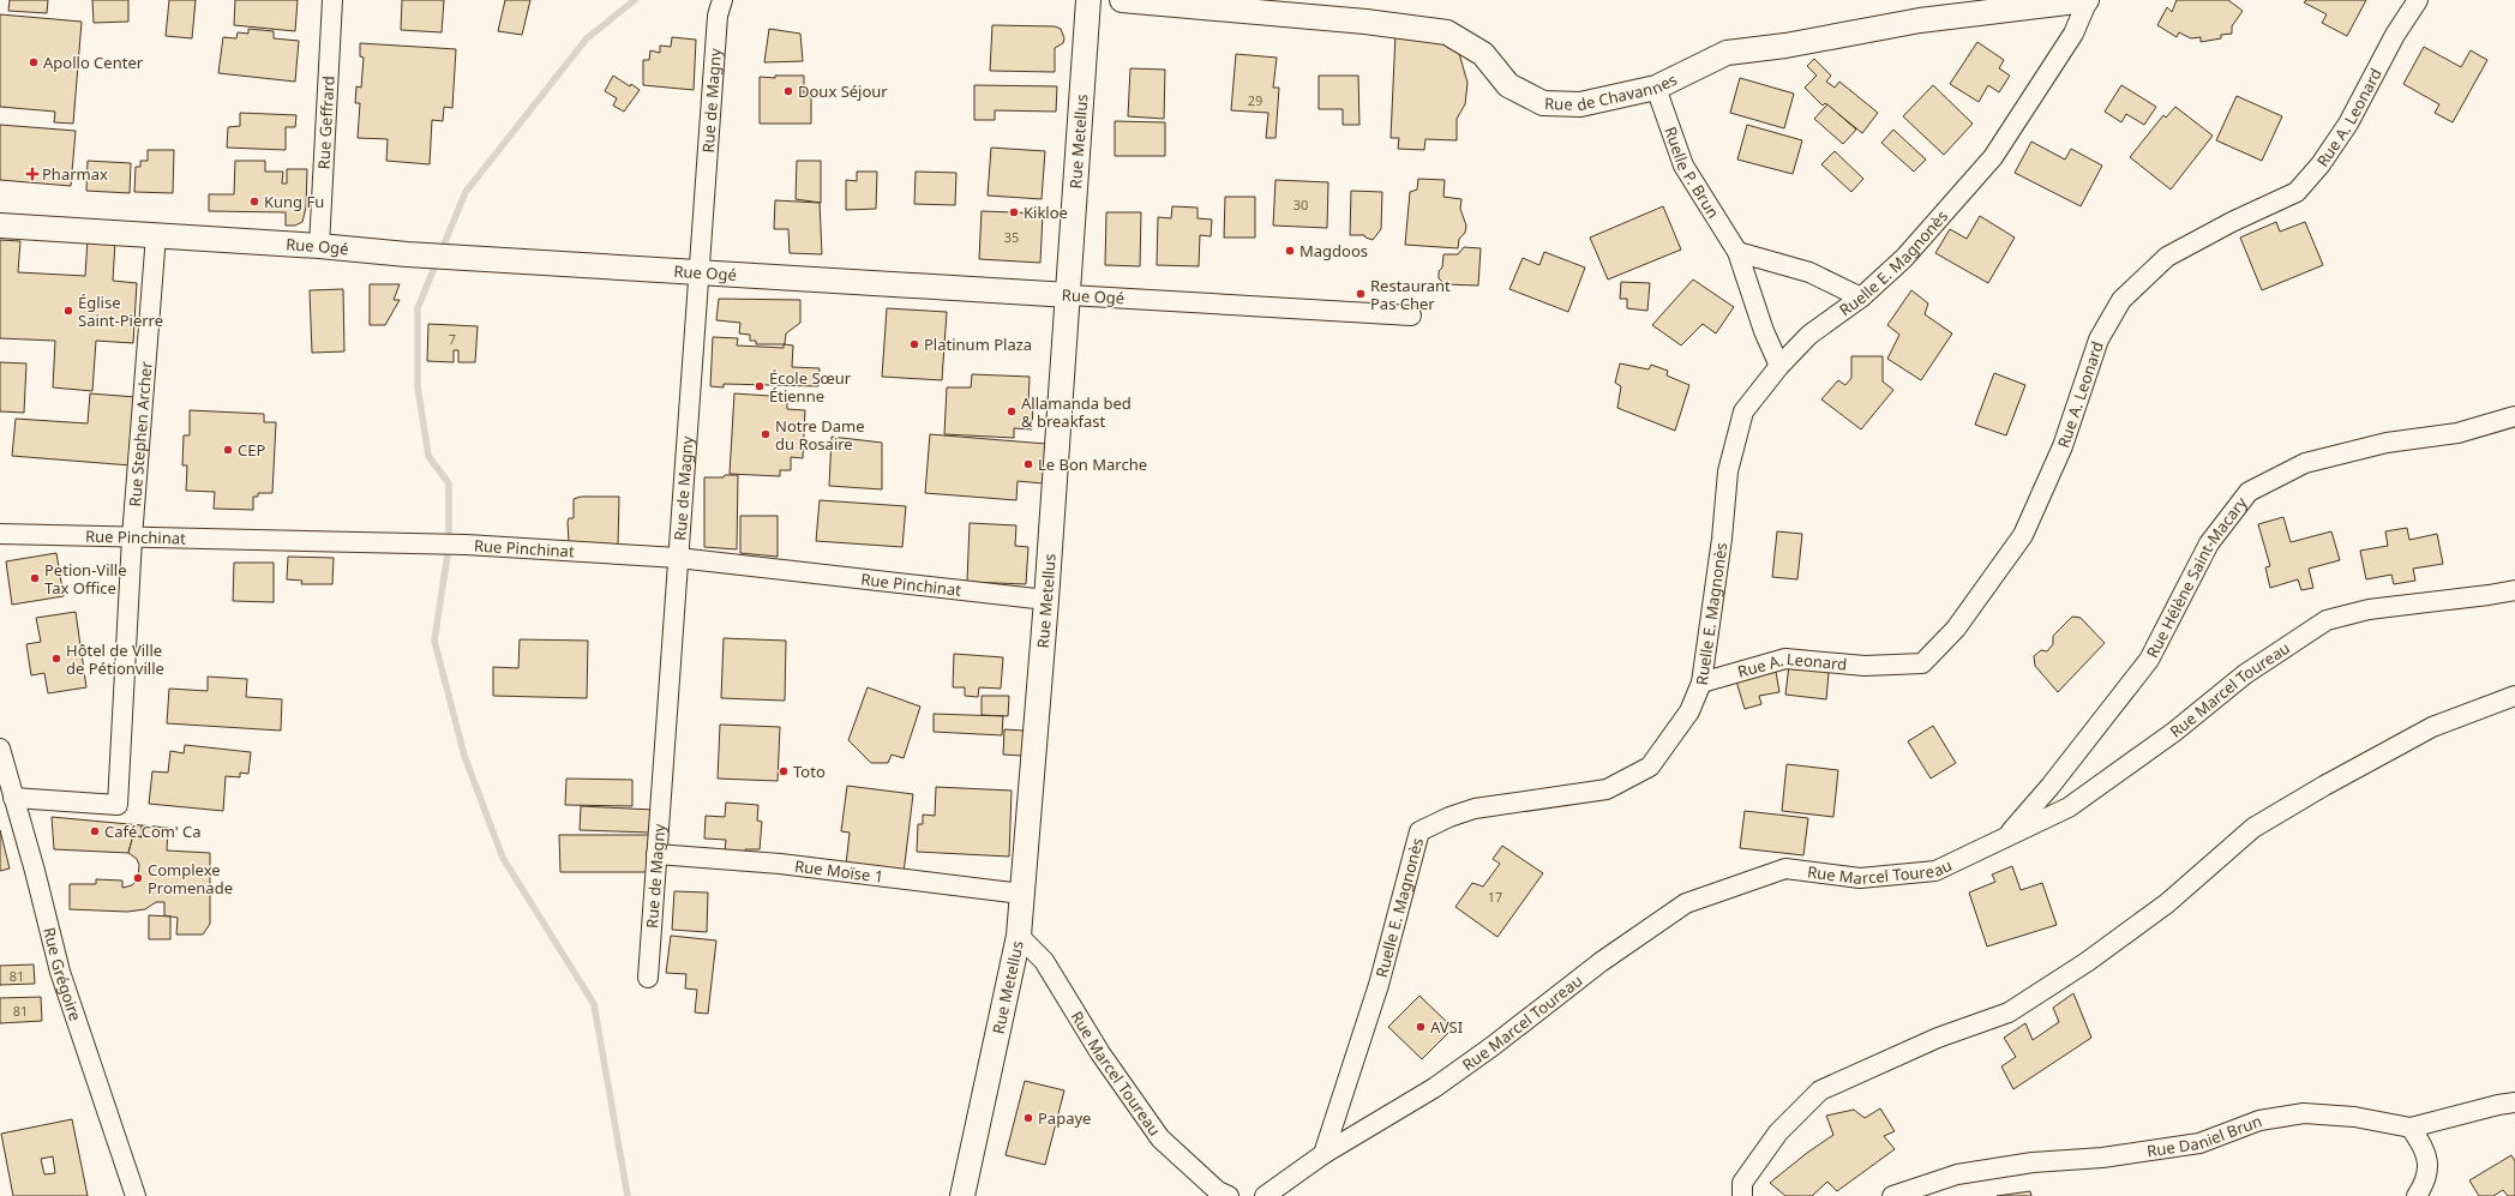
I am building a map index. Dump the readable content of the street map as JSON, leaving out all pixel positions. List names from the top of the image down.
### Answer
{
  "streets": {
    "street": [
      "Rue de Chavannes",
      "Rue de Magny",
      "Rue A. Leonard",
      "Rue Geffrard",
      "Rue Metellus",
      "Ruelle P. Brun",
      "Rue Ogé",
      "Ruelle E. Magnonès",
      "Rue Stephen Archer",
      "Rue Pinchinat",
      "Rue Hélène Saint-Macary",
      "Rue Marcel Toureau",
      "Rue Moïse 1",
      "Rue Grégoire",
      "Rue Daniel Brun"
    ]
  },
  "crossings": [
    ["Rue de Chavannes", "Ruelle P. Brun"],
    ["Rue de Chavannes", "Ruelle E. Magnonès"],
    ["Rue de Magny", "Rue Ogé"],
    ["Rue de Magny", "Rue Pinchinat"],
    ["Rue de Magny", "Rue Moïse 1"],
    ["Rue A. Leonard", "Ruelle E. Magnonès"],
    ["Rue Geffrard", "Rue Ogé"],
    ["Rue Metellus", "Rue Ogé"],
    ["Rue Metellus", "Rue Pinchinat"],
    ["Rue Metellus", "Rue Marcel Toureau"],
    ["Rue Metellus", "Rue Moïse 1"],
    ["Ruelle P. Brun", "Ruelle E. Magnonès"],
    ["Rue Ogé", "Rue Stephen Archer"],
    ["Ruelle E. Magnonès", "Rue Marcel Toureau"],
    ["Rue Stephen Archer", "Rue Pinchinat"],
    ["Rue Stephen Archer", "Rue Grégoire"],
    ["Rue Hélène Saint-Macary", "Rue Marcel Toureau"]
  ],
  "places": {
    "other": [
      "Apollo Center",
      "Doux Séjour",
      "Kung Fu",
      "Kikloe",
      "Magdoos",
      "Restaurant Pas Cher",
      "Église Saint-Pierre",
      "Platinum Plaza",
      "École Sœur Étienne",
      "Allamanda bed & breakfast",
      "Notre Dame du Rosaire",
      "CEP",
      "Le Bon Marche",
      "Petion-Ville Tax Office",
      "Hôtel de Ville de Pétionville",
      "Toto",
      "Café Com' Ca",
      "Complexe Promenade",
      "AVSI",
      "Papaye"
    ],
    "health": ["Pharmax"]
  },
  "house_numbers": [
    "29",
    "30",
    "35",
    "7",
    "17",
    "81",
    "81"
  ]
}
